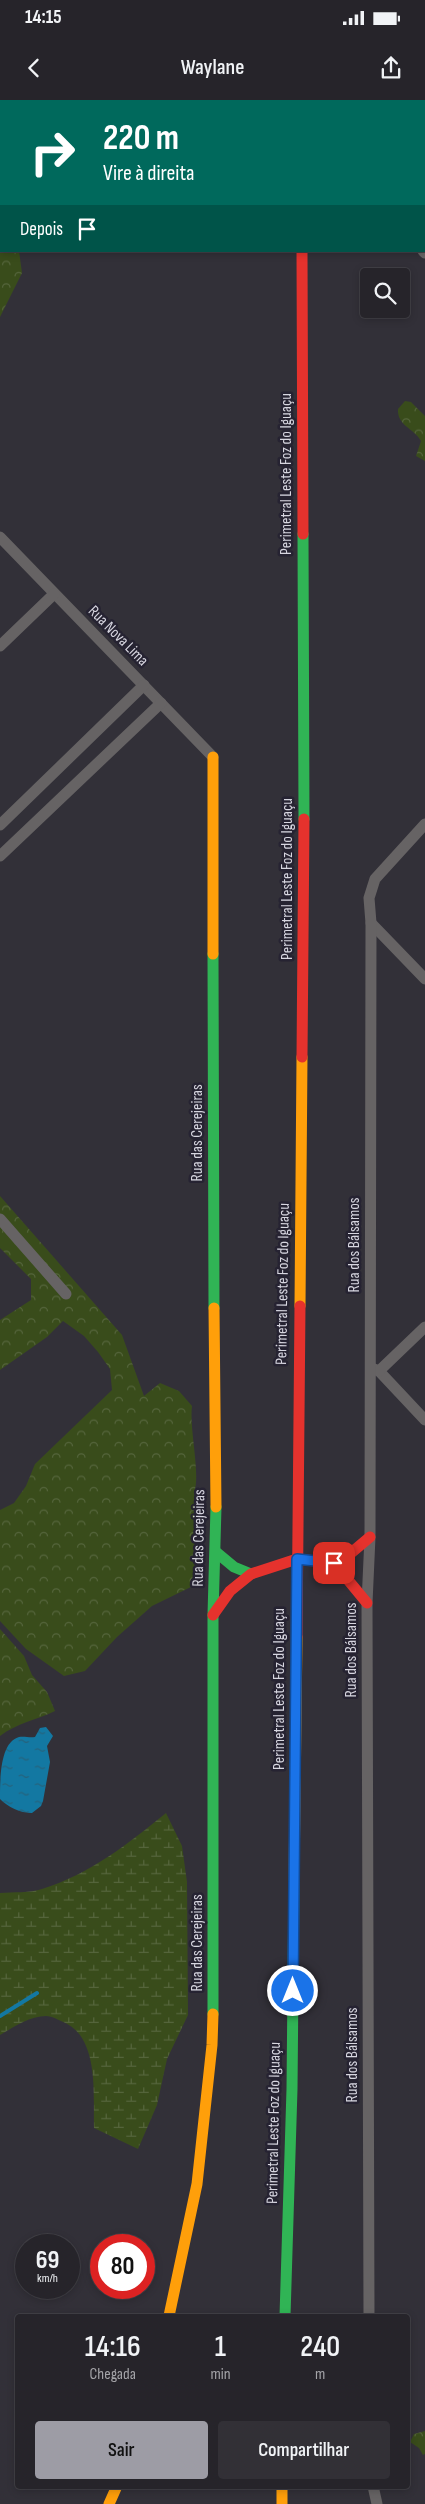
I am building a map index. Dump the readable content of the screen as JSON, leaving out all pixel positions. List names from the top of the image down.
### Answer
{
  "streets": {
    "main road": ["Perimetral Leste Foz do Iguaçu", "Rua das Cerejeiras"],
    "street": ["Rua Nova Lima", "Rua dos Bálsamos"]
  },
  "crossings": [
    ["Rua Nova Lima", "Rua das Cerejeiras"]
  ],
  "page": {
    "status": "14:15",
    "header": "Waylane",
    "turn": ["220 m", "Vire à direita"],
    "then": "Depois",
    "speed": "69 km/h",
    "limit": "80",
    "eta": [
      "14:16",
      "Chegada",
      "1",
      "min",
      "240",
      "m"
    ],
    "buttons": ["Sair", "Compartilhar"]
  }
}
